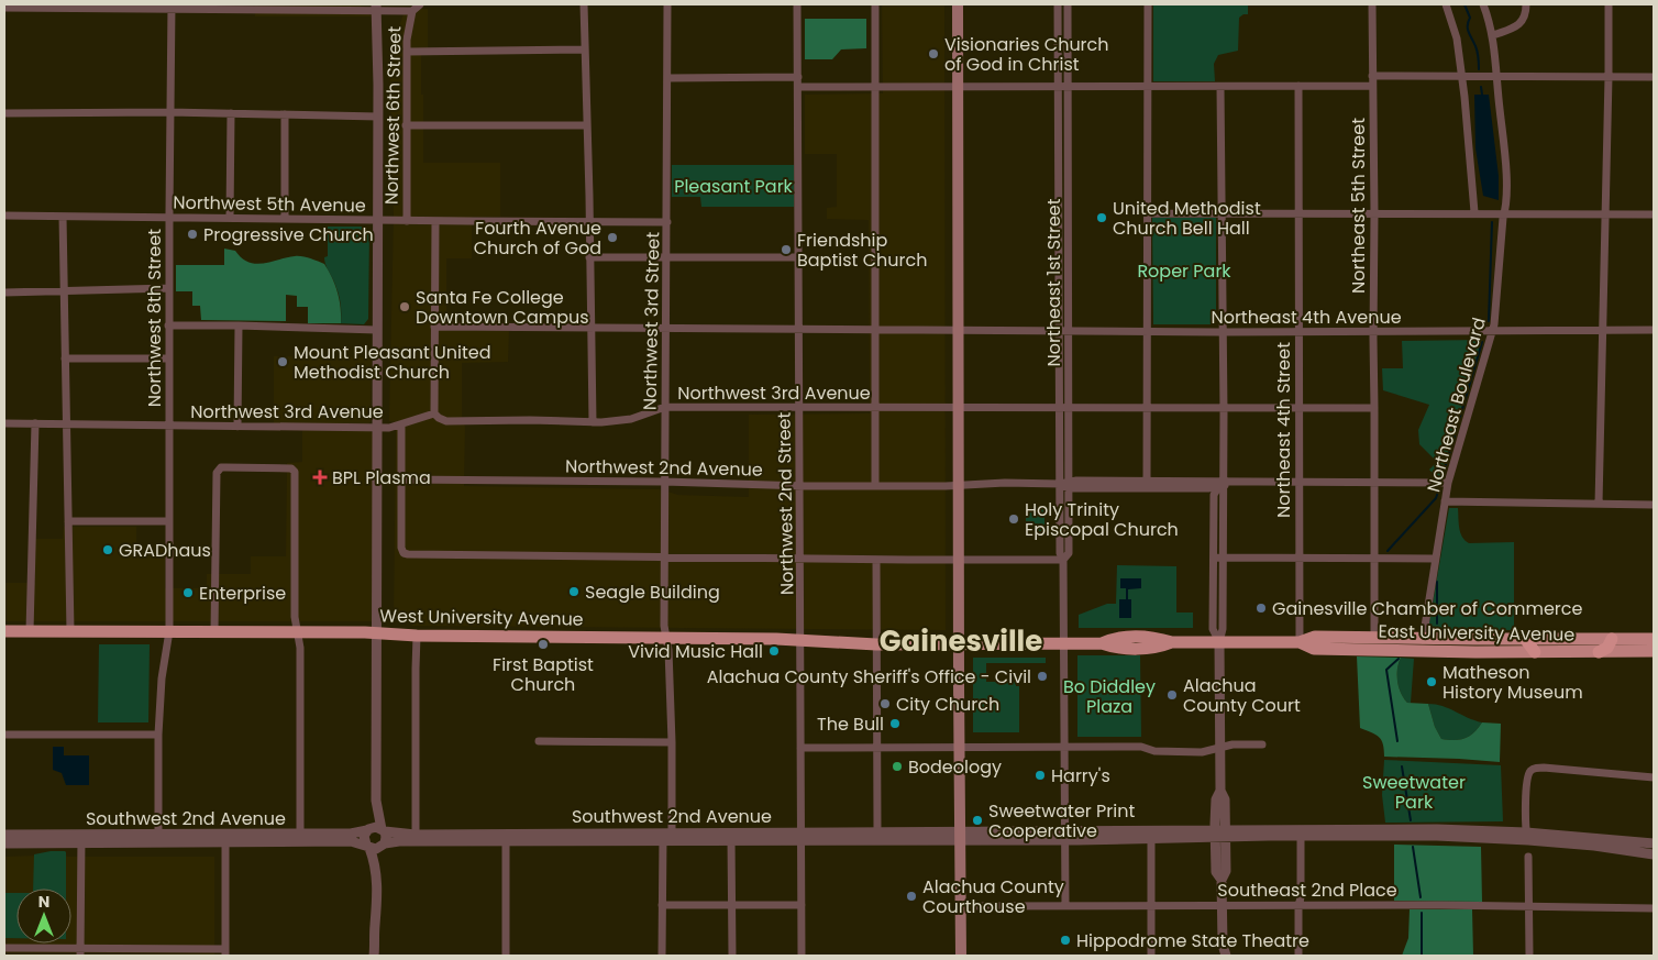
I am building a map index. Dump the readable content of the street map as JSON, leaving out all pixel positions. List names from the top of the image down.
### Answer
{
  "streets": {
    "main road": ["West University Avenue", "East University Avenue"],
    "street": [
      "Northwest 6th Street",
      "Northwest 5th Avenue",
      "Northeast 5th Street",
      "Northeast 1st Street",
      "Northeast 4th Avenue",
      "Northwest 8th Street",
      "Northwest 3rd Street",
      "Northwest 3rd Avenue",
      "Northeast Boulevard",
      "Northeast 4th Street",
      "Northwest 2nd Avenue",
      "Northwest 2nd Street",
      "Southwest 2nd Avenue",
      "Southeast 2nd Place"
    ]
  },
  "crossings": [
    ["Northwest 6th Street", "Northwest 5th Avenue"],
    ["Northwest 6th Street", "Northwest 3rd Avenue"],
    ["Northwest 6th Street", "West University Avenue"],
    ["Northwest 5th Avenue", "Northwest 8th Street"],
    ["Northwest 5th Avenue", "Northwest 3rd Street"],
    ["Northeast 5th Street", "Northeast 4th Avenue"],
    ["Northeast 5th Street", "Northwest 3rd Avenue"],
    ["Northeast 5th Street", "Northwest 2nd Avenue"],
    ["Northeast 5th Street", "East University Avenue"],
    ["Northeast 1st Street", "Northeast 4th Avenue"],
    ["Northeast 1st Street", "Northwest 3rd Avenue"],
    ["Northeast 1st Street", "Northwest 2nd Avenue"],
    ["Northeast 1st Street", "East University Avenue"],
    ["Northeast 1st Street", "Southeast 2nd Place"],
    ["Northeast 4th Avenue", "Northwest 3rd Street"],
    ["Northeast 4th Avenue", "Northeast Boulevard"],
    ["Northeast 4th Avenue", "Northeast 4th Street"],
    ["Northeast 4th Avenue", "Northwest 2nd Street"],
    ["Northwest 8th Street", "Northwest 3rd Avenue"],
    ["Northwest 8th Street", "West University Avenue"],
    ["Northwest 8th Street", "Southwest 2nd Avenue"],
    ["Northwest 3rd Street", "Northwest 3rd Avenue"],
    ["Northwest 3rd Street", "Northwest 2nd Avenue"],
    ["Northwest 3rd Street", "West University Avenue"],
    ["Northwest 3rd Street", "Southwest 2nd Avenue"],
    ["Northwest 3rd Avenue", "Northeast 4th Street"],
    ["Northwest 3rd Avenue", "Northwest 2nd Street"],
    ["Northeast Boulevard", "Northwest 2nd Avenue"],
    ["Northeast Boulevard", "East University Avenue"],
    ["Northeast 4th Street", "Northwest 2nd Avenue"],
    ["Northeast 4th Street", "East University Avenue"],
    ["Northwest 2nd Avenue", "Northwest 2nd Street"],
    ["Northwest 2nd Street", "West University Avenue"],
    ["Northwest 2nd Street", "Southwest 2nd Avenue"],
    ["West University Avenue", "East University Avenue"]
  ],
  "districts": ["Gainesville"],
  "parks": [
    "Pleasant Park",
    "Roper Park",
    "Bo Diddley Plaza",
    "Sweetwater Park"
  ],
  "places": {
    "other": [
      "Visionaries Church of God in Christ",
      "United Methodist Church Bell Hall",
      "Progressive Church",
      "Fourth Avenue Church of God",
      "Friendship Baptist Church",
      "Santa Fe College Downtown Campus",
      "Mount Pleasant United Methodist Church",
      "Holy Trinity Episcopal Church",
      "GRADhaus",
      "Seagle Building",
      "Enterprise",
      "Gainesville Chamber of Commerce",
      "First Baptist Church",
      "Vivid Music Hall",
      "Alachua County Sheriff's Office - Civil",
      "Matheson History Museum",
      "Alachua County Court",
      "City Church",
      "The Bull",
      "Bodeology",
      "Harry's",
      "Sweetwater Print Cooperative",
      "Alachua County Courthouse",
      "Hippodrome State Theatre"
    ],
    "health": ["BPL Plasma"]
  },
  "north": "top"
}
